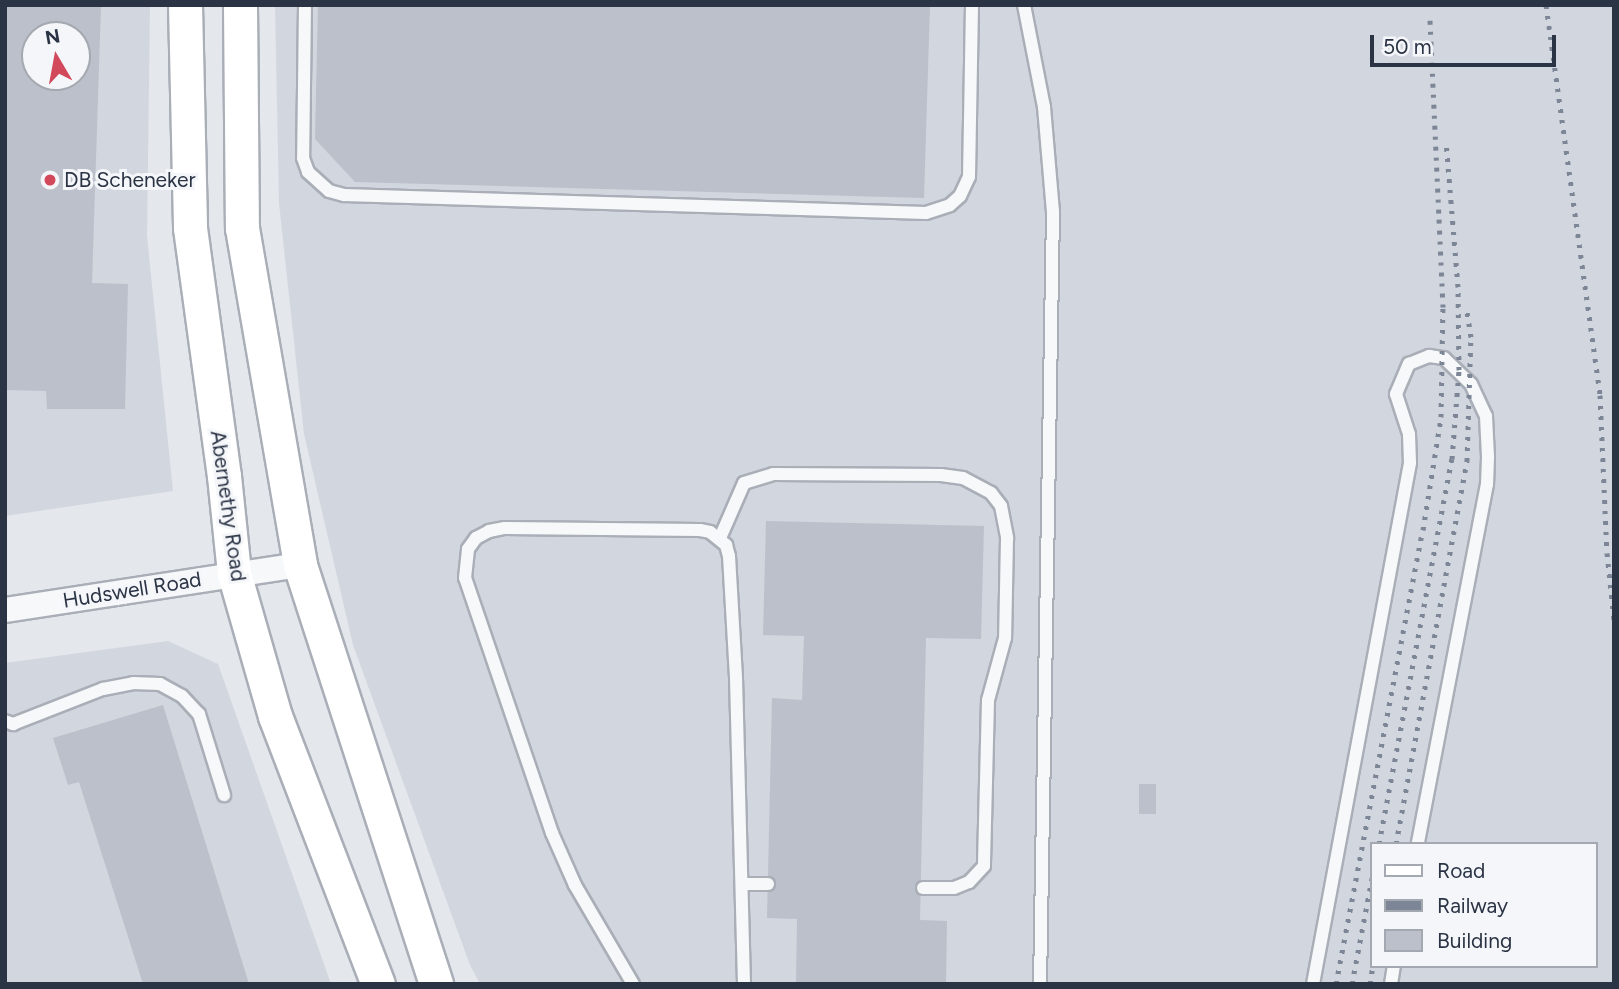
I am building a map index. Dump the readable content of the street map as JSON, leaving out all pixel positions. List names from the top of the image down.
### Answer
{
  "streets": {
    "main road": ["Abernethy Road"],
    "street": ["Hudswell Road"]
  },
  "crossings": [
    ["Abernethy Road", "Hudswell Road"]
  ],
  "places": ["DB Scheneker"],
  "legend": ["Road", "Railway", "Building"],
  "scale_bar": "50 m",
  "north": "top"
}
